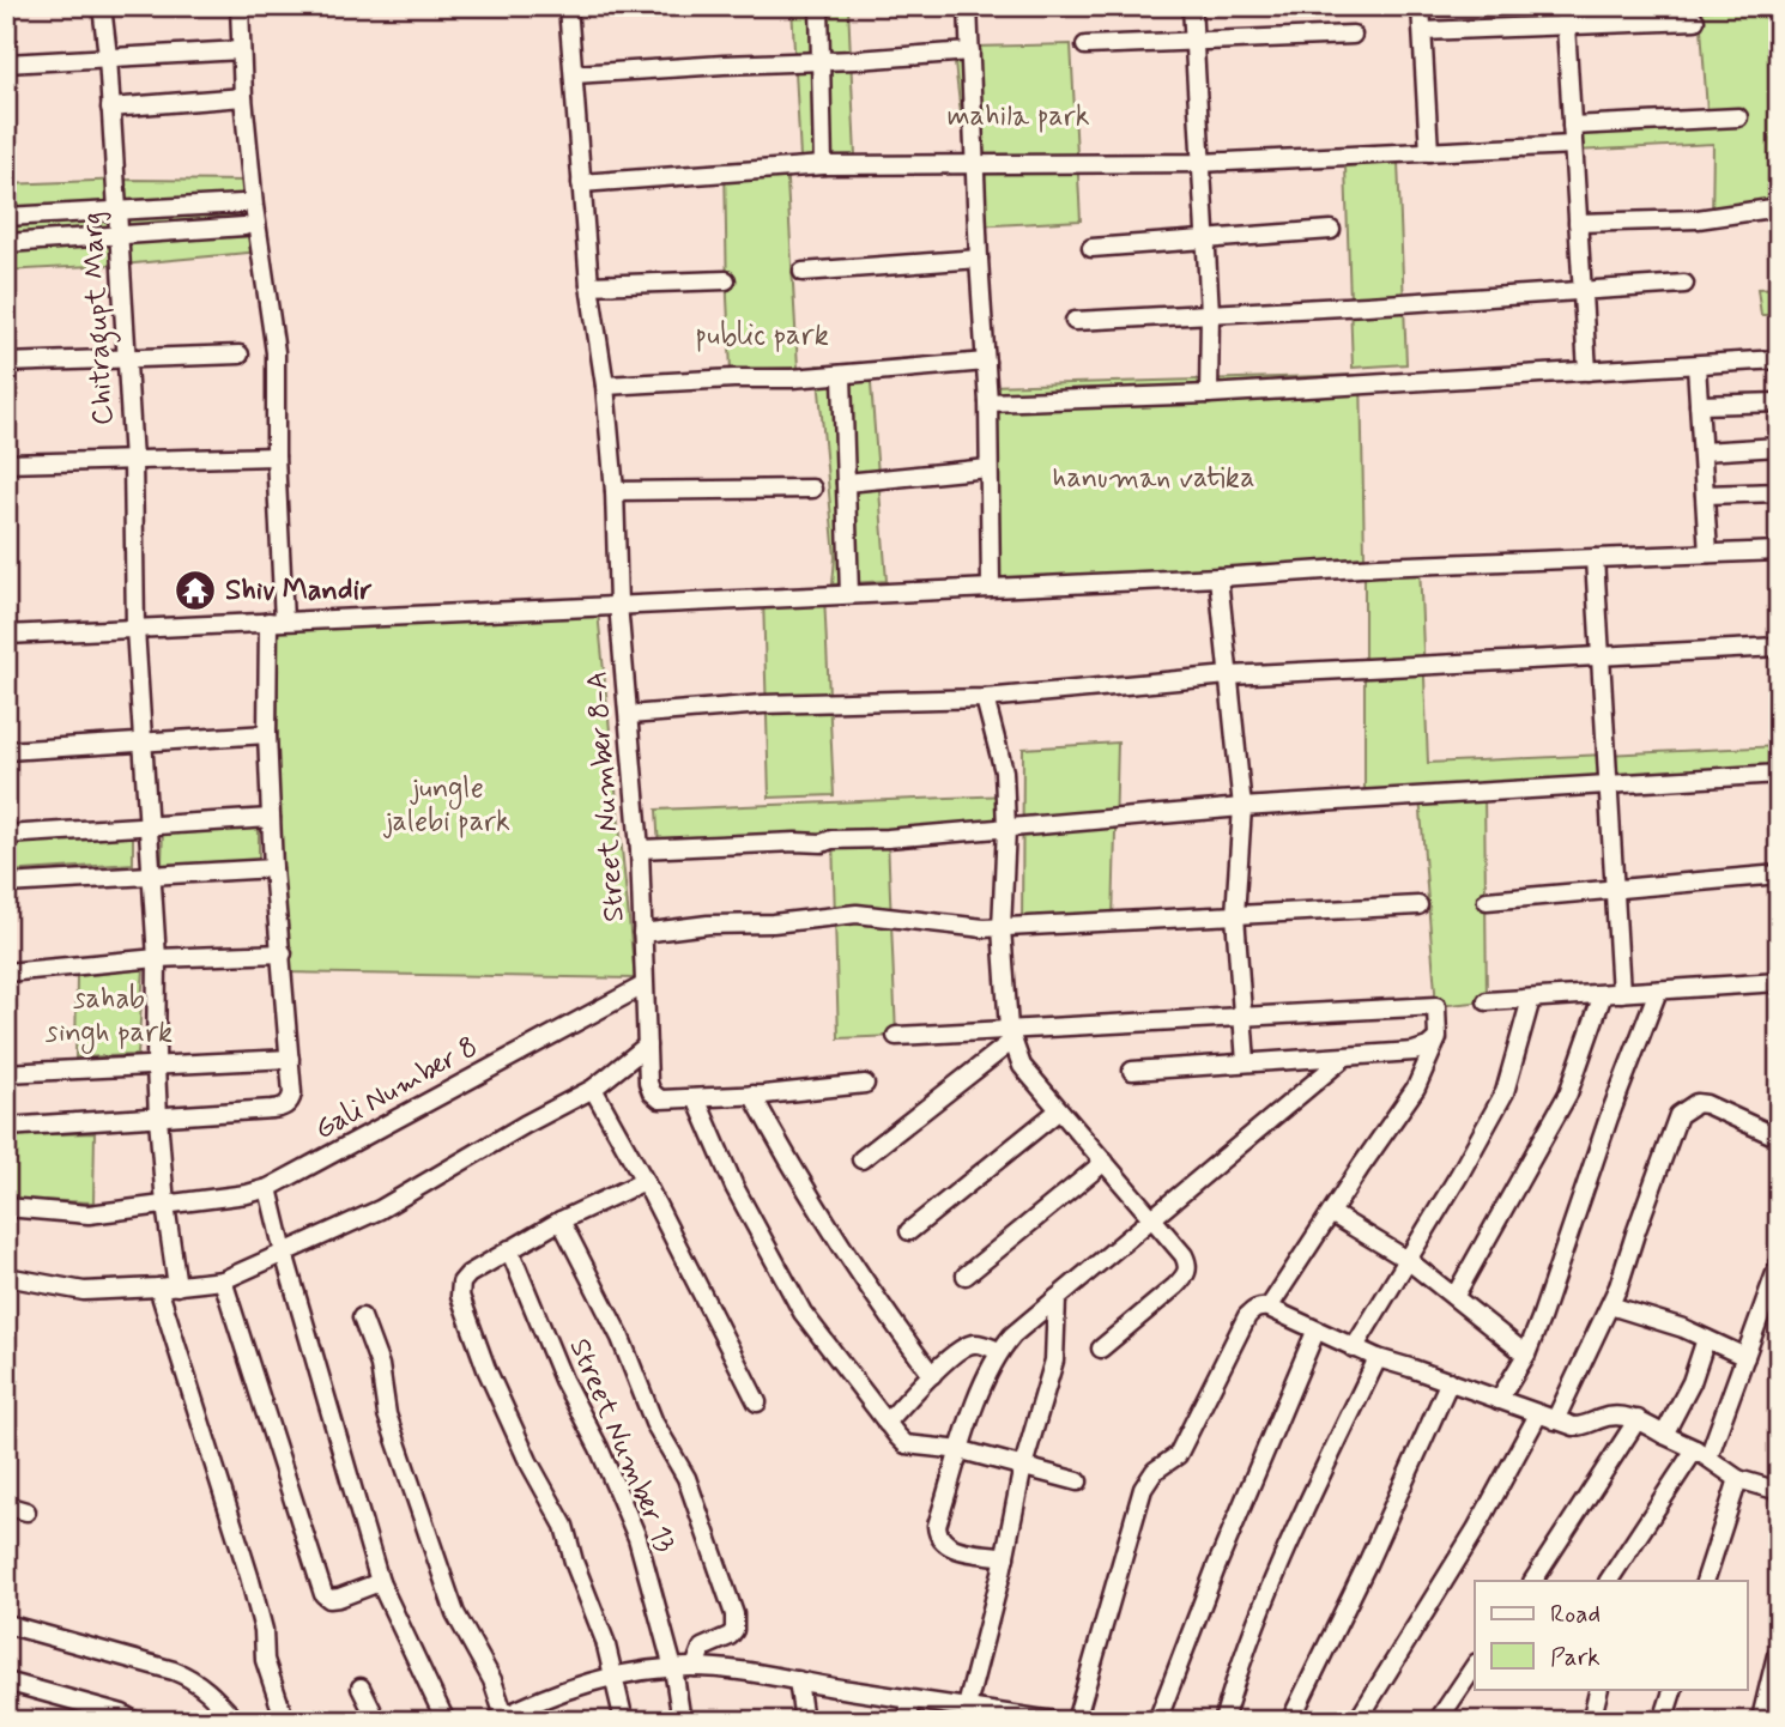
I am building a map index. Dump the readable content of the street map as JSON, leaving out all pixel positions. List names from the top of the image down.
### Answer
{
  "streets": {
    "street": [
      "Chitragupt Marg",
      "Street Number 8-A",
      "Gali Number 8",
      "Street Number 13"
    ]
  },
  "crossings": [
    ["Chitragupt Marg", "Gali Number 8"],
    ["Street Number 8-A", "Gali Number 8"]
  ],
  "parks": [
    "mahila park",
    "public park",
    "hanuman vatika",
    "jungle jalebi park",
    "sahab singh park"
  ],
  "places": {
    "temple": ["Shiv Mandir"]
  },
  "legend": ["Road", "Park"]
}
